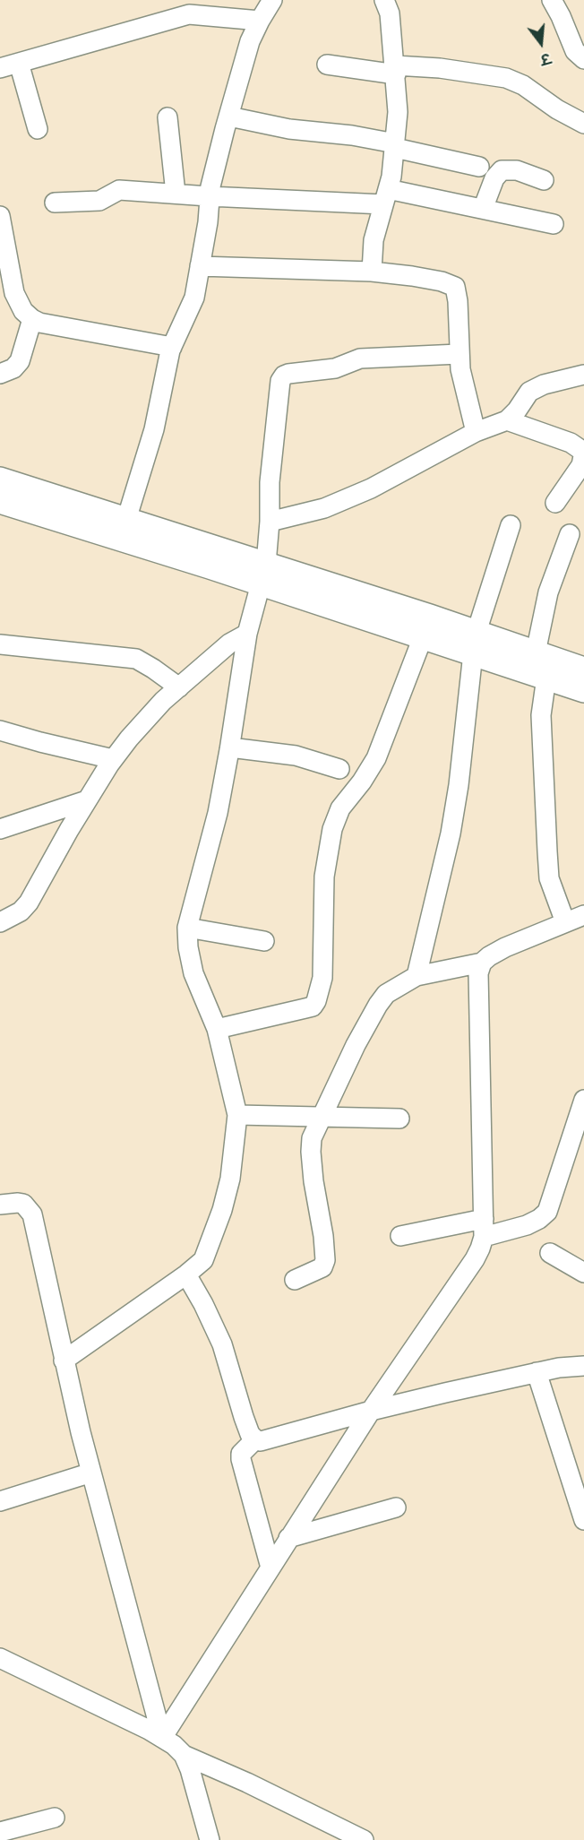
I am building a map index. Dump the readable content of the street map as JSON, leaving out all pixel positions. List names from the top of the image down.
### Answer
{
  "north": "bottom"
}
